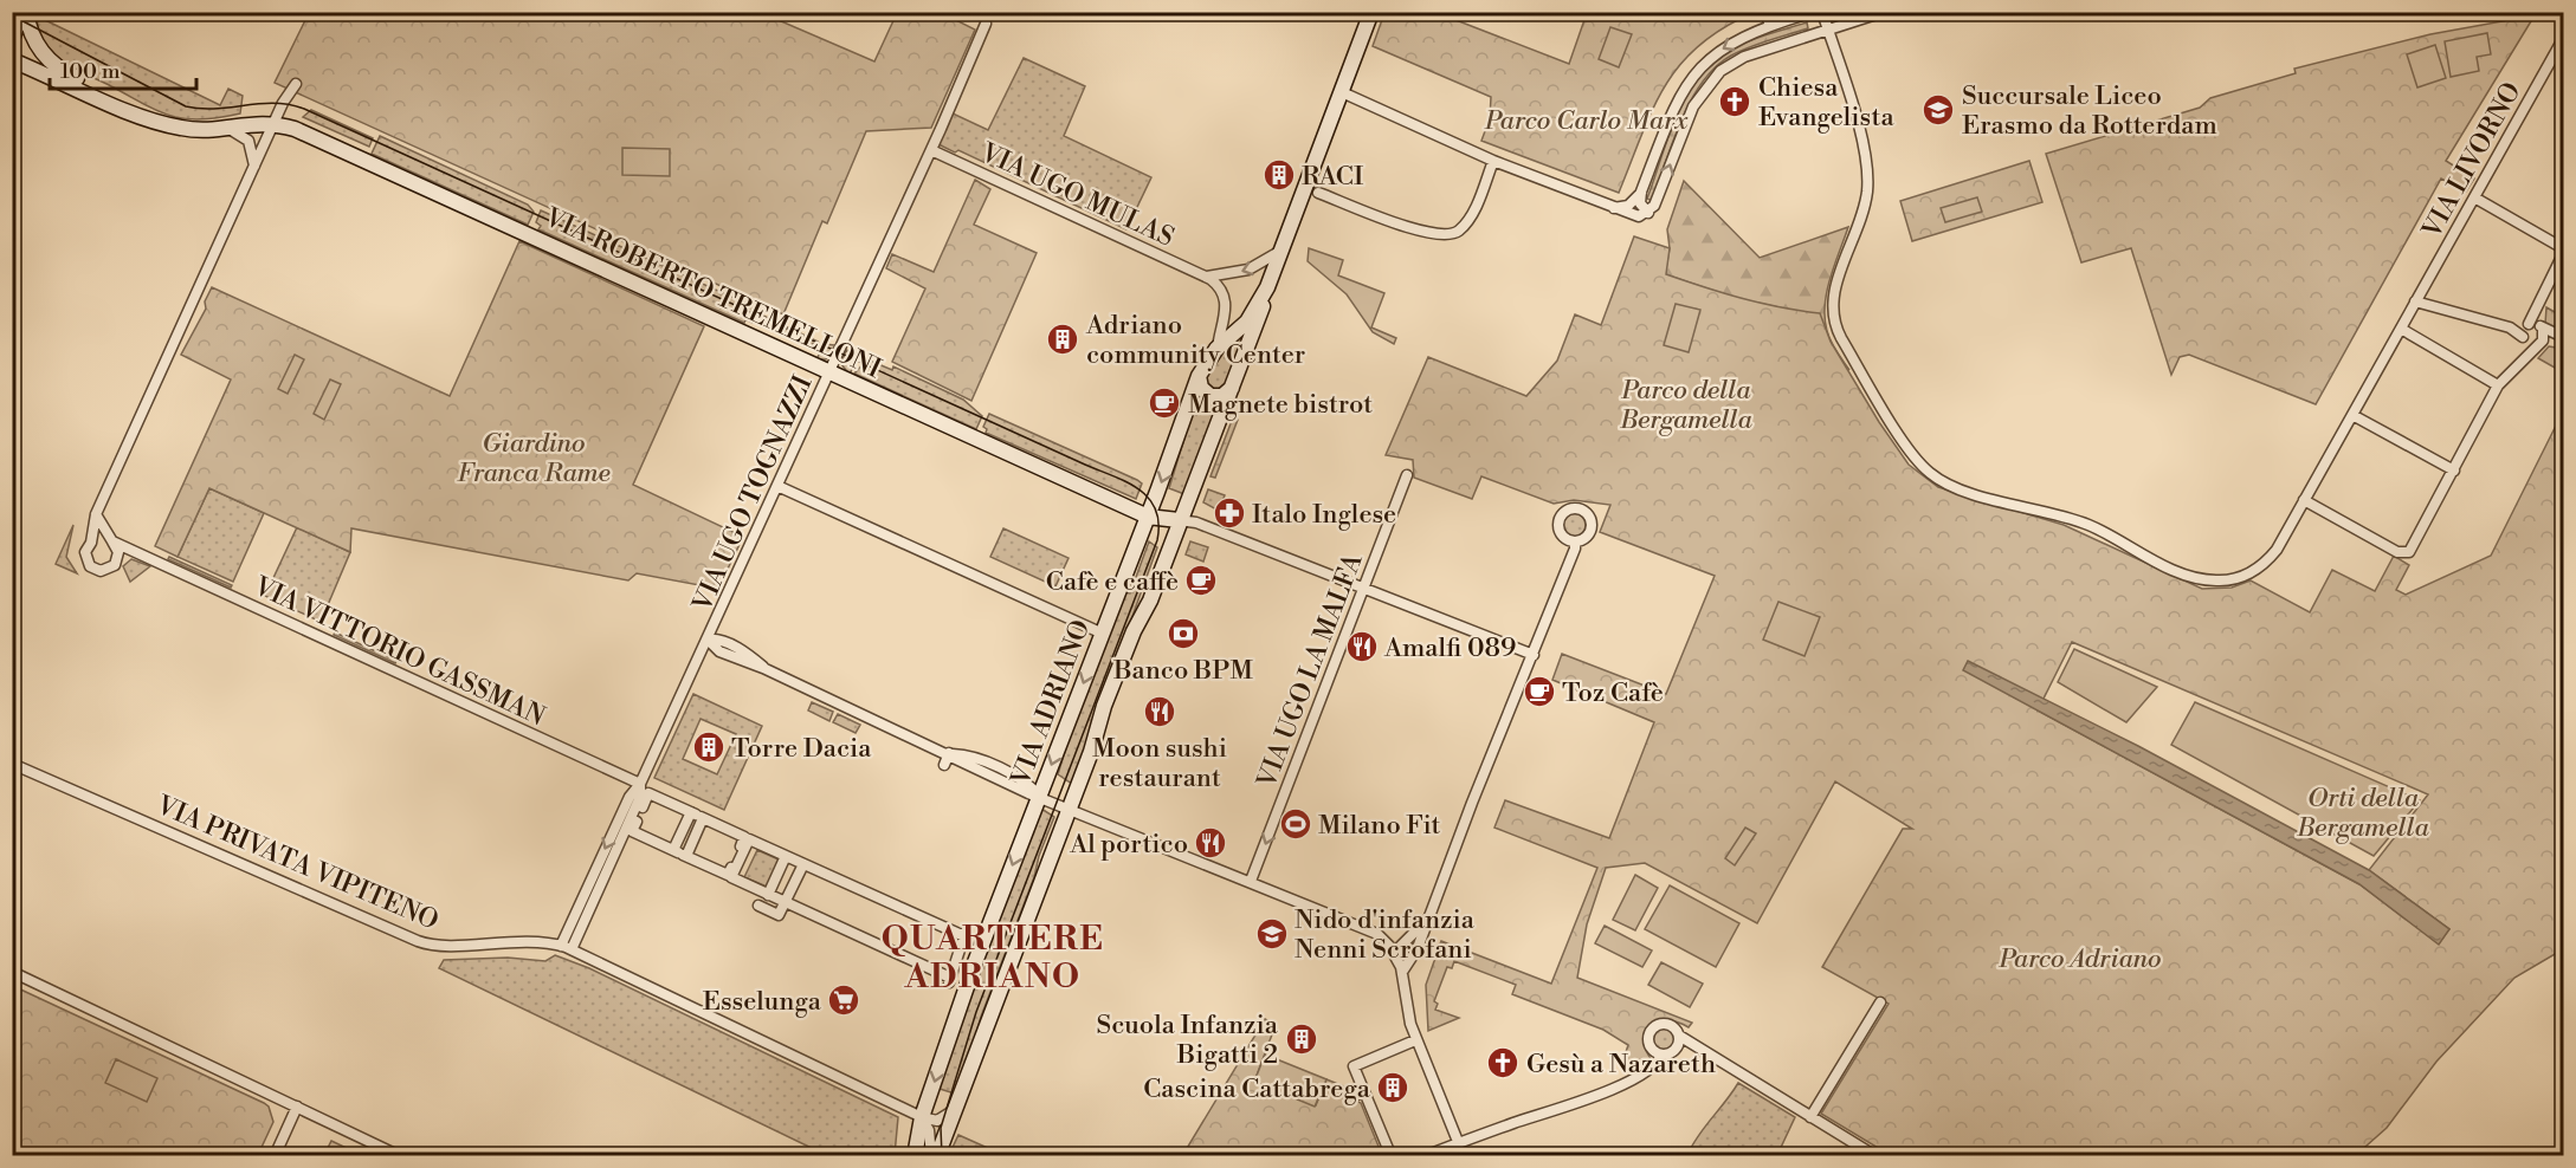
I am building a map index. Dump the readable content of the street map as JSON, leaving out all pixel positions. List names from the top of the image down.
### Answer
{
  "streets": {
    "street": [
      "VIA LIVORNO",
      "VIA UGO MULAS",
      "VIA ROBERTO TREMELLONI",
      "VIA UGO TOGNAZZI",
      "VIA VITTORIO GASSMAN",
      "VIA UGO LA MALFA",
      "VIA ADRIANO",
      "VIA PRIVATA VIPITENO"
    ]
  },
  "crossings": [
    ["VIA UGO MULAS", "VIA UGO TOGNAZZI"],
    ["VIA UGO MULAS", "VIA ADRIANO"],
    ["VIA ROBERTO TREMELLONI", "VIA UGO TOGNAZZI"],
    ["VIA ROBERTO TREMELLONI", "VIA ADRIANO"],
    ["VIA UGO TOGNAZZI", "VIA VITTORIO GASSMAN"],
    ["VIA UGO TOGNAZZI", "VIA PRIVATA VIPITENO"],
    ["VIA ADRIANO", "VIA PRIVATA VIPITENO"]
  ],
  "one_way": ["VIA UGO LA MALFA"],
  "districts": ["QUARTIERE ADRIANO"],
  "parks": [
    "Parco Carlo Marx",
    "Parco della Bergamella",
    "Giardino Franca Rame",
    "Orti della Bergamella",
    "Parco Adriano"
  ],
  "places": {
    "church": ["Chiesa Evangelista", "Gesù a Nazareth"],
    "school or university": ["Succursale Liceo Erasmo da Rotterdam", "Nido d'infanzia Nenni Scrofani"],
    "building": [
      "RACI",
      "Adriano community Center",
      "Torre Dacia",
      "Scuola Infanzia Bigatti 2",
      "Cascina Cattabrega"
    ],
    "cafe": ["Magnete bistrot", "Cafè e caffè", "Toz Cafè"],
    "pharmacy": ["Italo Inglese"],
    "bank": ["Banco BPM"],
    "restaurant": ["Amalfi 089", "Moon sushi restaurant", "Al portico"],
    "sports": ["Milano Fit"],
    "supermarket": ["Esselunga"]
  },
  "scale_bar": "100 m"
}
